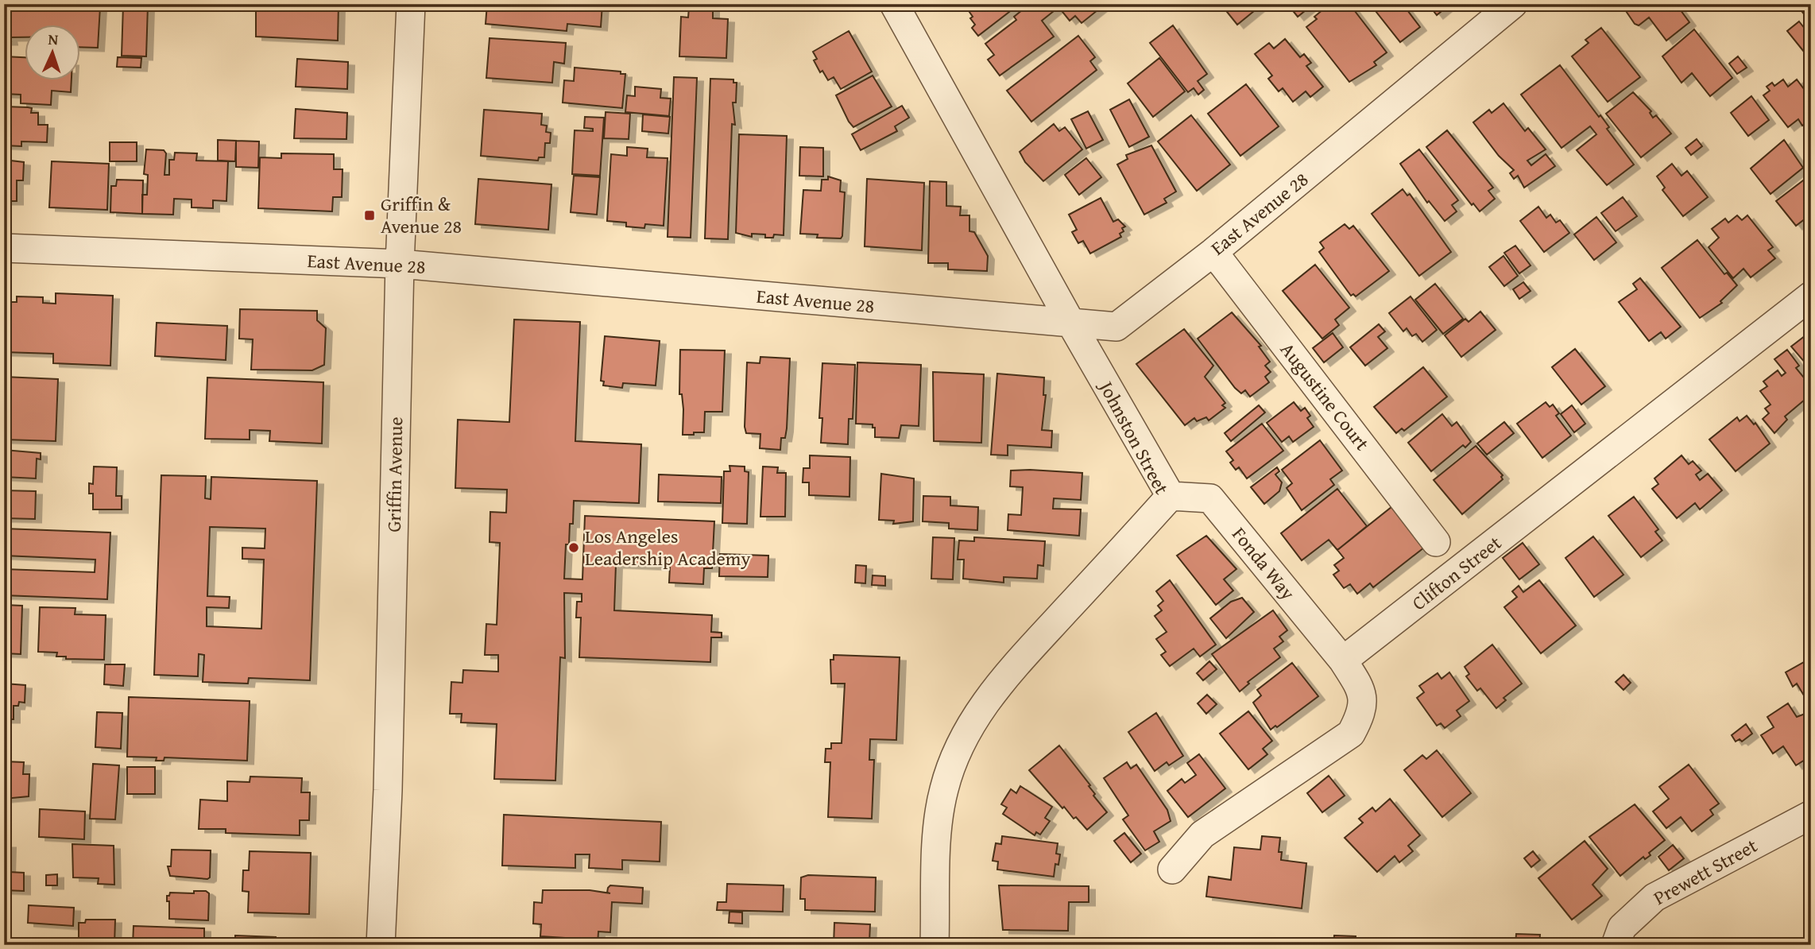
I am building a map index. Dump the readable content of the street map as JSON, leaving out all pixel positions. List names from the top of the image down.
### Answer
{
  "streets": {
    "street": [
      "East Avenue 28",
      "Augustine Court",
      "Johnston Street",
      "Griffin Avenue",
      "Fonda Way",
      "Clifton Street",
      "Prewett Street"
    ]
  },
  "crossings": [
    ["East Avenue 28", "Augustine Court"],
    ["East Avenue 28", "Johnston Street"],
    ["East Avenue 28", "Griffin Avenue"],
    ["Johnston Street", "Fonda Way"],
    ["Fonda Way", "Clifton Street"]
  ],
  "places": {
    "transit": ["Griffin & Avenue 28"],
    "other": ["Los Angeles Leadership Academy"]
  },
  "north": "top"
}
